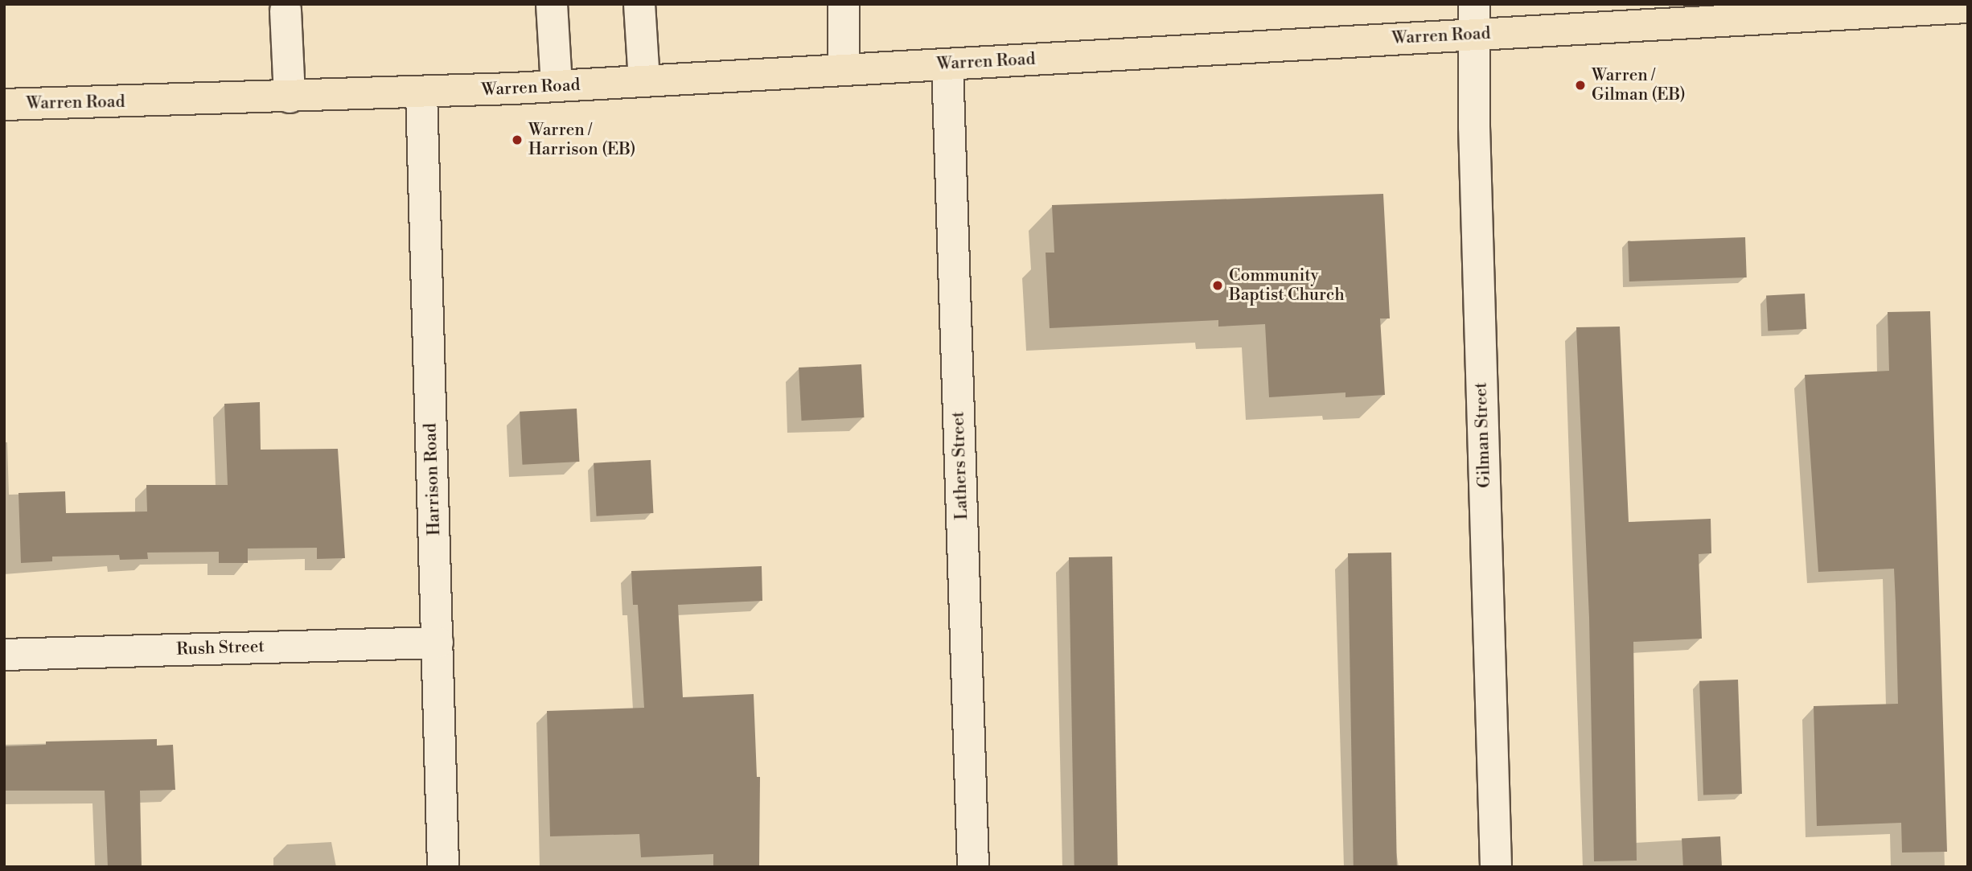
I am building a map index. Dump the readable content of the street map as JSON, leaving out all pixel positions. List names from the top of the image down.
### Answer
{
  "streets": {
    "main road": ["Warren Road"],
    "street": [
      "Gilman Street",
      "Lathers Street",
      "Harrison Road",
      "Rush Street"
    ]
  },
  "crossings": [
    ["Warren Road", "Gilman Street"],
    ["Warren Road", "Lathers Street"],
    ["Warren Road", "Harrison Road"],
    ["Harrison Road", "Rush Street"]
  ],
  "places": ["Warren / Gilman (EB)", "Warren / Harrison (EB)", "Community Baptist Church"]
}
